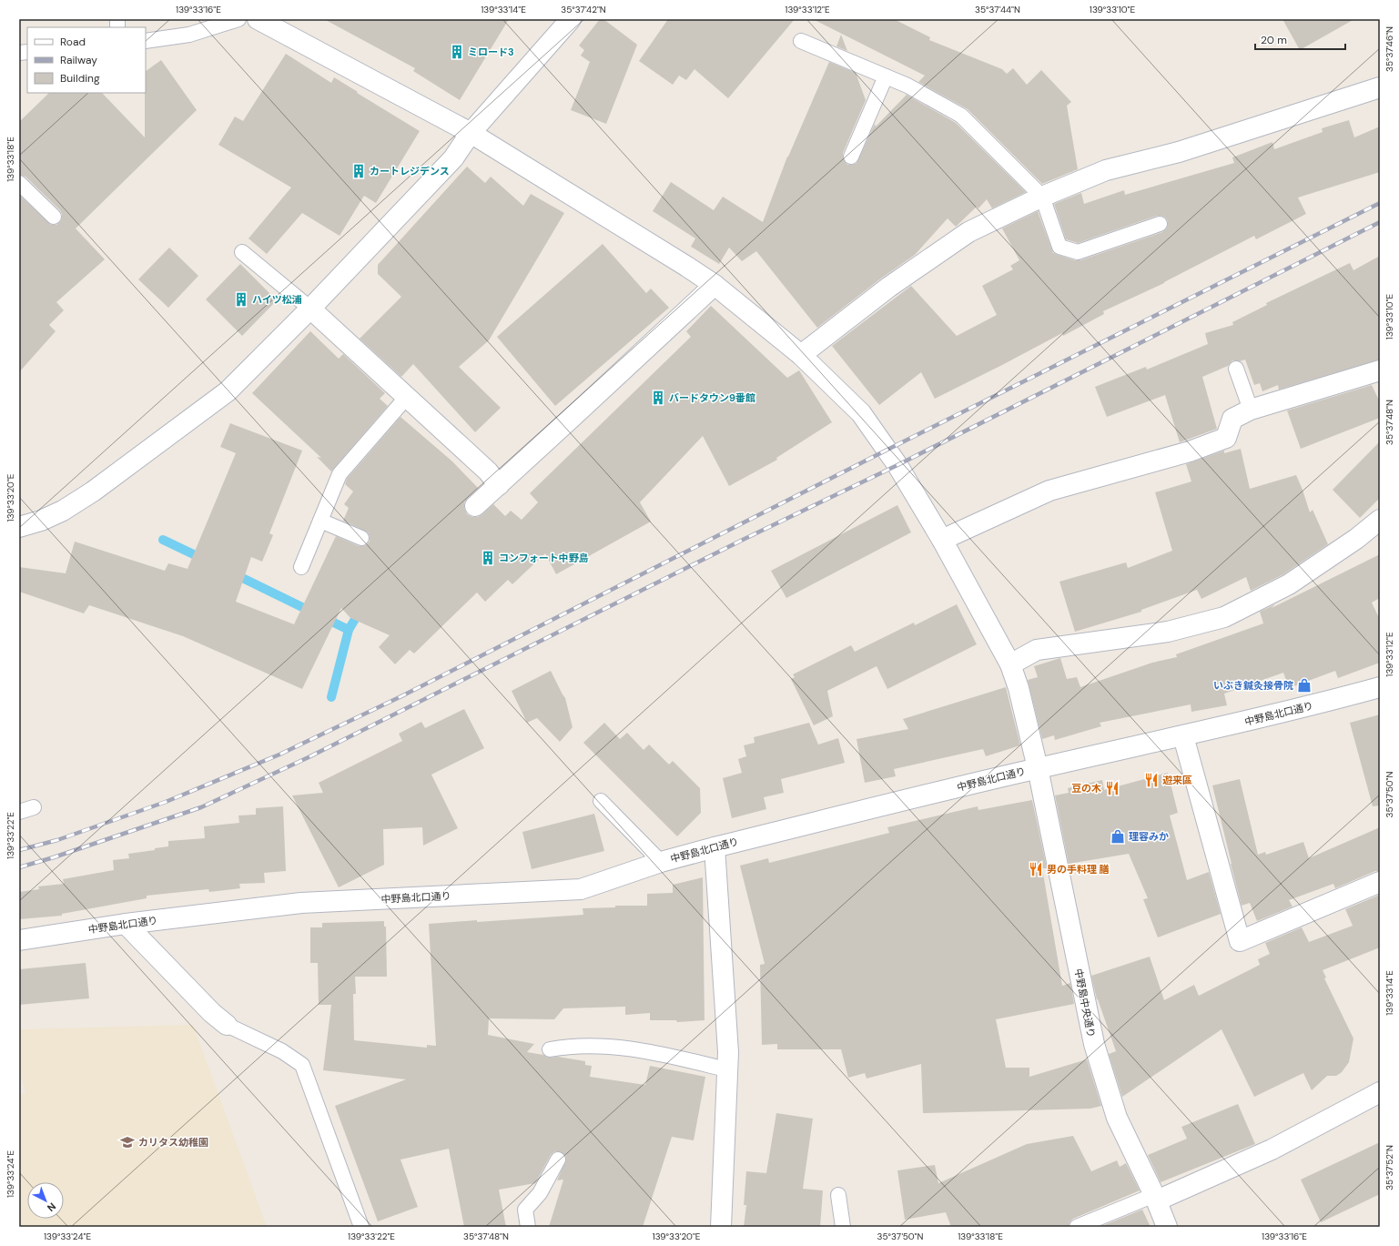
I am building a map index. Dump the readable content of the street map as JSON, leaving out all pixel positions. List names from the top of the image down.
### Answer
{
  "streets": {
    "street": ["中野島北口通り", "中野島中央通り"]
  },
  "crossings": [
    ["中野島北口通り", "中野島中央通り"]
  ],
  "places": {
    "building": [
      "ミロード3",
      "カートレジデンス",
      "ハイツ松浦",
      "バードタウン9番館",
      "コンフォート中野島"
    ],
    "shop": ["いぶき鍼灸接骨院", "理容みか"],
    "restaurant": ["遊来區", "豆の木", "男の手料理 膳"],
    "school or university": ["カリタス幼稚園"]
  },
  "legend": ["Road", "Railway", "Building"],
  "scale_bar": "20 m",
  "north": "bottom right",
  "coordinates": [
    "139°33'16\"E",
    "139°33'14\"E",
    "35°37'42\"N",
    "139°33'12\"E",
    "35°37'44\"N",
    "139°33'10\"E",
    "35°37'46\"N",
    "139°33'18\"E",
    "35°37'48\"N",
    "139°33'20\"E",
    "35°37'50\"N",
    "139°33'22\"E",
    "35°37'52\"N",
    "139°33'24\"E"
  ]
}
